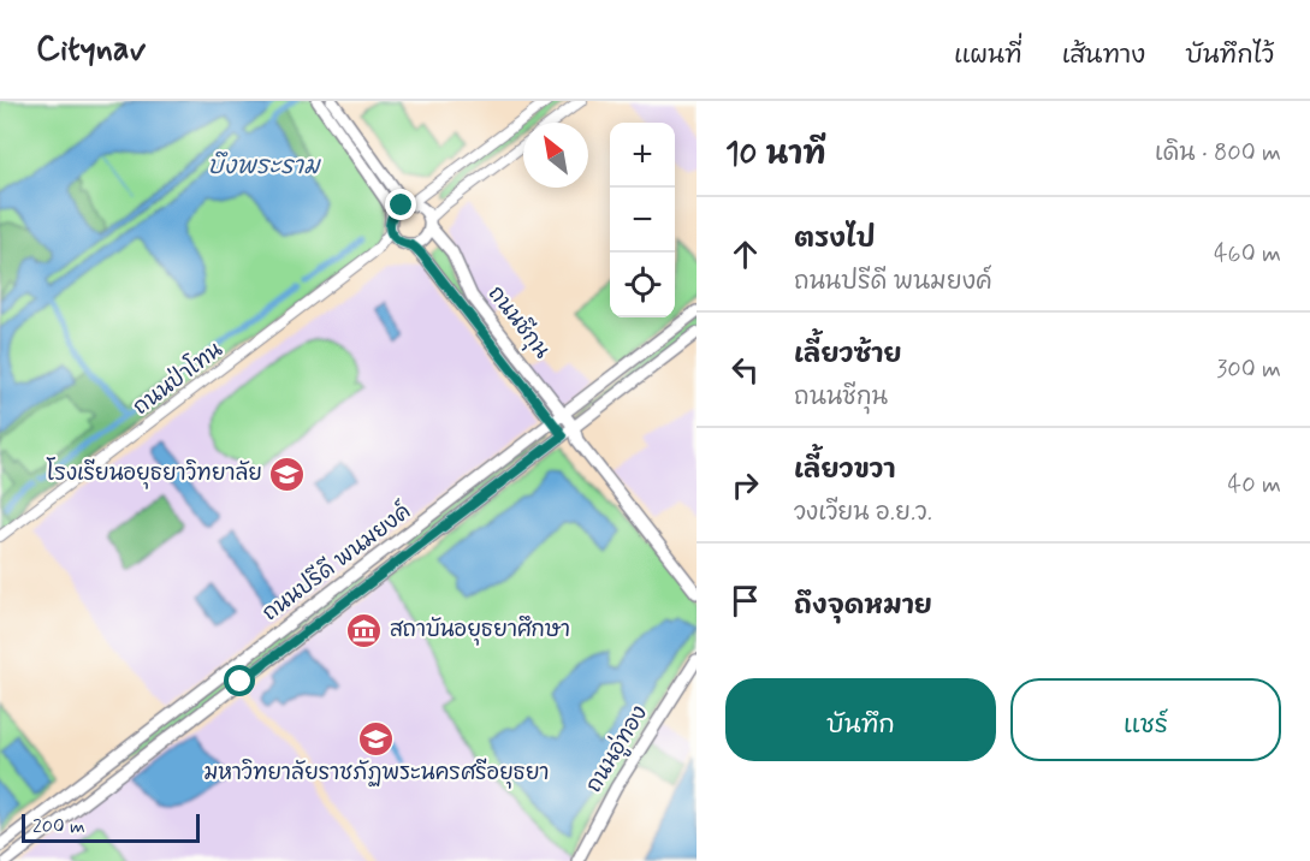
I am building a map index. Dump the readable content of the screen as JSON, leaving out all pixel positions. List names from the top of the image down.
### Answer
{
  "streets": {
    "main road": ["ถนนชีกุน", "ถนนปรีดี พนมยงค์", "ถนนอู่ทอง"],
    "street": ["ถนนป่าโทน"]
  },
  "crossings": [
    ["ถนนชีกุน", "ถนนป่าโทน"],
    ["ถนนชีกุน", "ถนนปรีดี พนมยงค์"]
  ],
  "water": ["บึงพระราม"],
  "places": {
    "school or university": ["โรงเรียนอยุธยาวิทยาลัย", "มหาวิทยาลัยราชภัฏพระนครศรีอยุธยา"],
    "museum": ["สถาบันอยุธยาศึกษา"]
  },
  "scale_bar": "200 m",
  "north": "top left",
  "page": {
    "header": "Citynav",
    "nav": ["แผนที่", "เส้นทาง", "บันทึกไว้"],
    "heading": ["10 นาที", "เดิน · 800 m"],
    "map_buttons": ["+", "−"],
    "list": [
      ["ตรงไป", "ถนนปรีดี พนมยงค์", "460 m"],
      ["เลี้ยวซ้าย", "ถนนชีกุน", "300 m"],
      ["เลี้ยวขวา", "วงเวียน อ.ย.ว.", "40 m"],
      "ถึงจุดหมาย"
    ],
    "buttons": ["บันทึก", "แชร์"],
    "scale": "200 m"
  }
}
